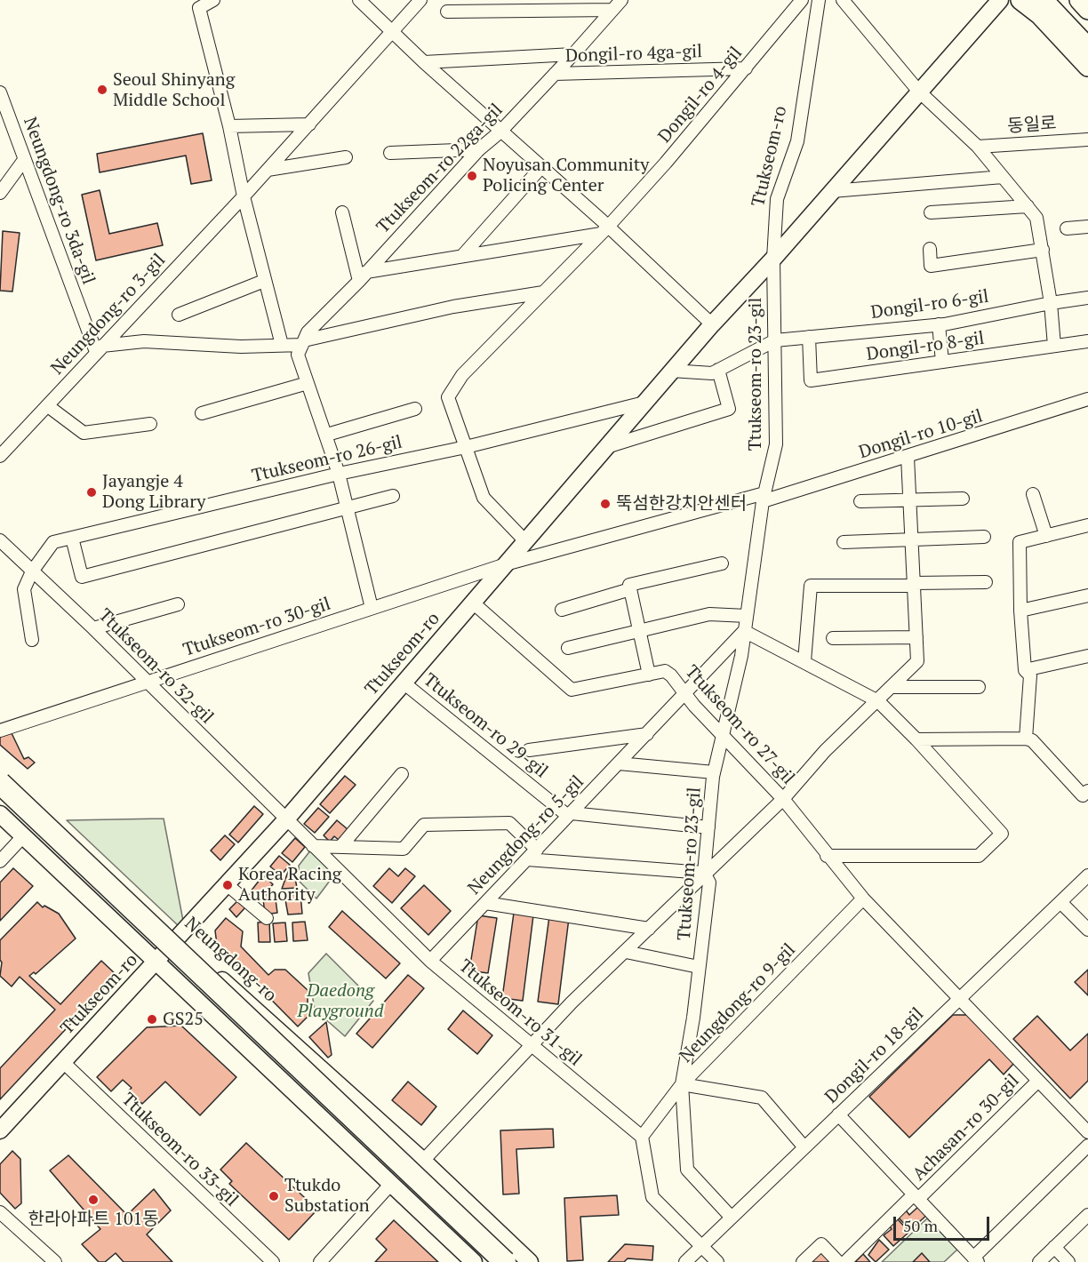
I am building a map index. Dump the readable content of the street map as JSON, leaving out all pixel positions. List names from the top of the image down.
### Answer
{
  "streets": {
    "main road": ["Ttukseom-ro", "Neungdong-ro"],
    "street": [
      "Dongil-ro 4ga-gil",
      "Dongil-ro 4-gil",
      "동일로",
      "Ttukseom-ro 22ga-gil",
      "Neungdong-ro 3da-gil",
      "Dongil-ro 6-gil",
      "Neungdong-ro 3-gil",
      "Dongil-ro 8-gil",
      "Ttukseom-ro 23-gil",
      "Dongil-ro 10-gil",
      "Ttukseom-ro 26-gil",
      "Ttukseom-ro 30-gil",
      "Ttukseom-ro 32-gil",
      "Ttukseom-ro 27-gil",
      "Ttukseom-ro 29-gil",
      "Neungdong-ro 5-gil",
      "Neungdong-ro 9-gil",
      "Ttukseom-ro 31-gil",
      "Dongil-ro 18-gil",
      "Achasan-ro 30-gil",
      "Ttukseom-ro 33-gil"
    ]
  },
  "crossings": [
    ["Dongil-ro 4ga-gil", "Dongil-ro 4-gil"],
    ["Dongil-ro 4ga-gil", "Ttukseom-ro 22ga-gil"],
    ["Dongil-ro 4-gil", "Ttukseom-ro"],
    ["Dongil-ro 4-gil", "Ttukseom-ro 26-gil"],
    ["Ttukseom-ro", "Ttukseom-ro 23-gil"],
    ["Ttukseom-ro", "Dongil-ro 10-gil"],
    ["Ttukseom-ro", "Ttukseom-ro 26-gil"],
    ["Ttukseom-ro", "Ttukseom-ro 30-gil"],
    ["Ttukseom-ro", "Ttukseom-ro 32-gil"],
    ["Ttukseom-ro", "Ttukseom-ro 27-gil"],
    ["Ttukseom-ro", "Ttukseom-ro 29-gil"],
    ["Ttukseom-ro", "Neungdong-ro"],
    ["Ttukseom-ro", "Ttukseom-ro 31-gil"],
    ["Ttukseom-ro", "Ttukseom-ro 33-gil"],
    ["Neungdong-ro 3da-gil", "Neungdong-ro 3-gil"],
    ["Dongil-ro 6-gil", "Dongil-ro 8-gil"],
    ["Dongil-ro 6-gil", "Ttukseom-ro 23-gil"],
    ["Ttukseom-ro 23-gil", "Dongil-ro 10-gil"],
    ["Ttukseom-ro 23-gil", "Ttukseom-ro 27-gil"],
    ["Ttukseom-ro 23-gil", "Neungdong-ro 5-gil"],
    ["Ttukseom-ro 23-gil", "Neungdong-ro 9-gil"],
    ["Ttukseom-ro 23-gil", "Dongil-ro 18-gil"],
    ["Dongil-ro 10-gil", "Ttukseom-ro 30-gil"],
    ["Ttukseom-ro 26-gil", "Ttukseom-ro 32-gil"],
    ["Ttukseom-ro 30-gil", "Ttukseom-ro 32-gil"],
    ["Ttukseom-ro 32-gil", "Ttukseom-ro 31-gil"],
    ["Ttukseom-ro 27-gil", "Neungdong-ro 5-gil"],
    ["Ttukseom-ro 27-gil", "Neungdong-ro 9-gil"],
    ["Ttukseom-ro 27-gil", "Dongil-ro 18-gil"],
    ["Ttukseom-ro 27-gil", "Achasan-ro 30-gil"],
    ["Ttukseom-ro 29-gil", "Neungdong-ro 5-gil"],
    ["Neungdong-ro 5-gil", "Ttukseom-ro 31-gil"],
    ["Neungdong-ro 9-gil", "Ttukseom-ro 31-gil"],
    ["Dongil-ro 18-gil", "Achasan-ro 30-gil"]
  ],
  "parks": ["Daedong Playground"],
  "places": [
    "Seoul Shinyang Middle School",
    "Noyusan Community Policing Center",
    "Jayangje 4 Dong Library",
    "뚝섬한강치안센터",
    "Korea Racing Authority",
    "GS25",
    "Ttukdo Substation",
    "한라아파트 101동"
  ],
  "scale_bar": "50 m"
}
